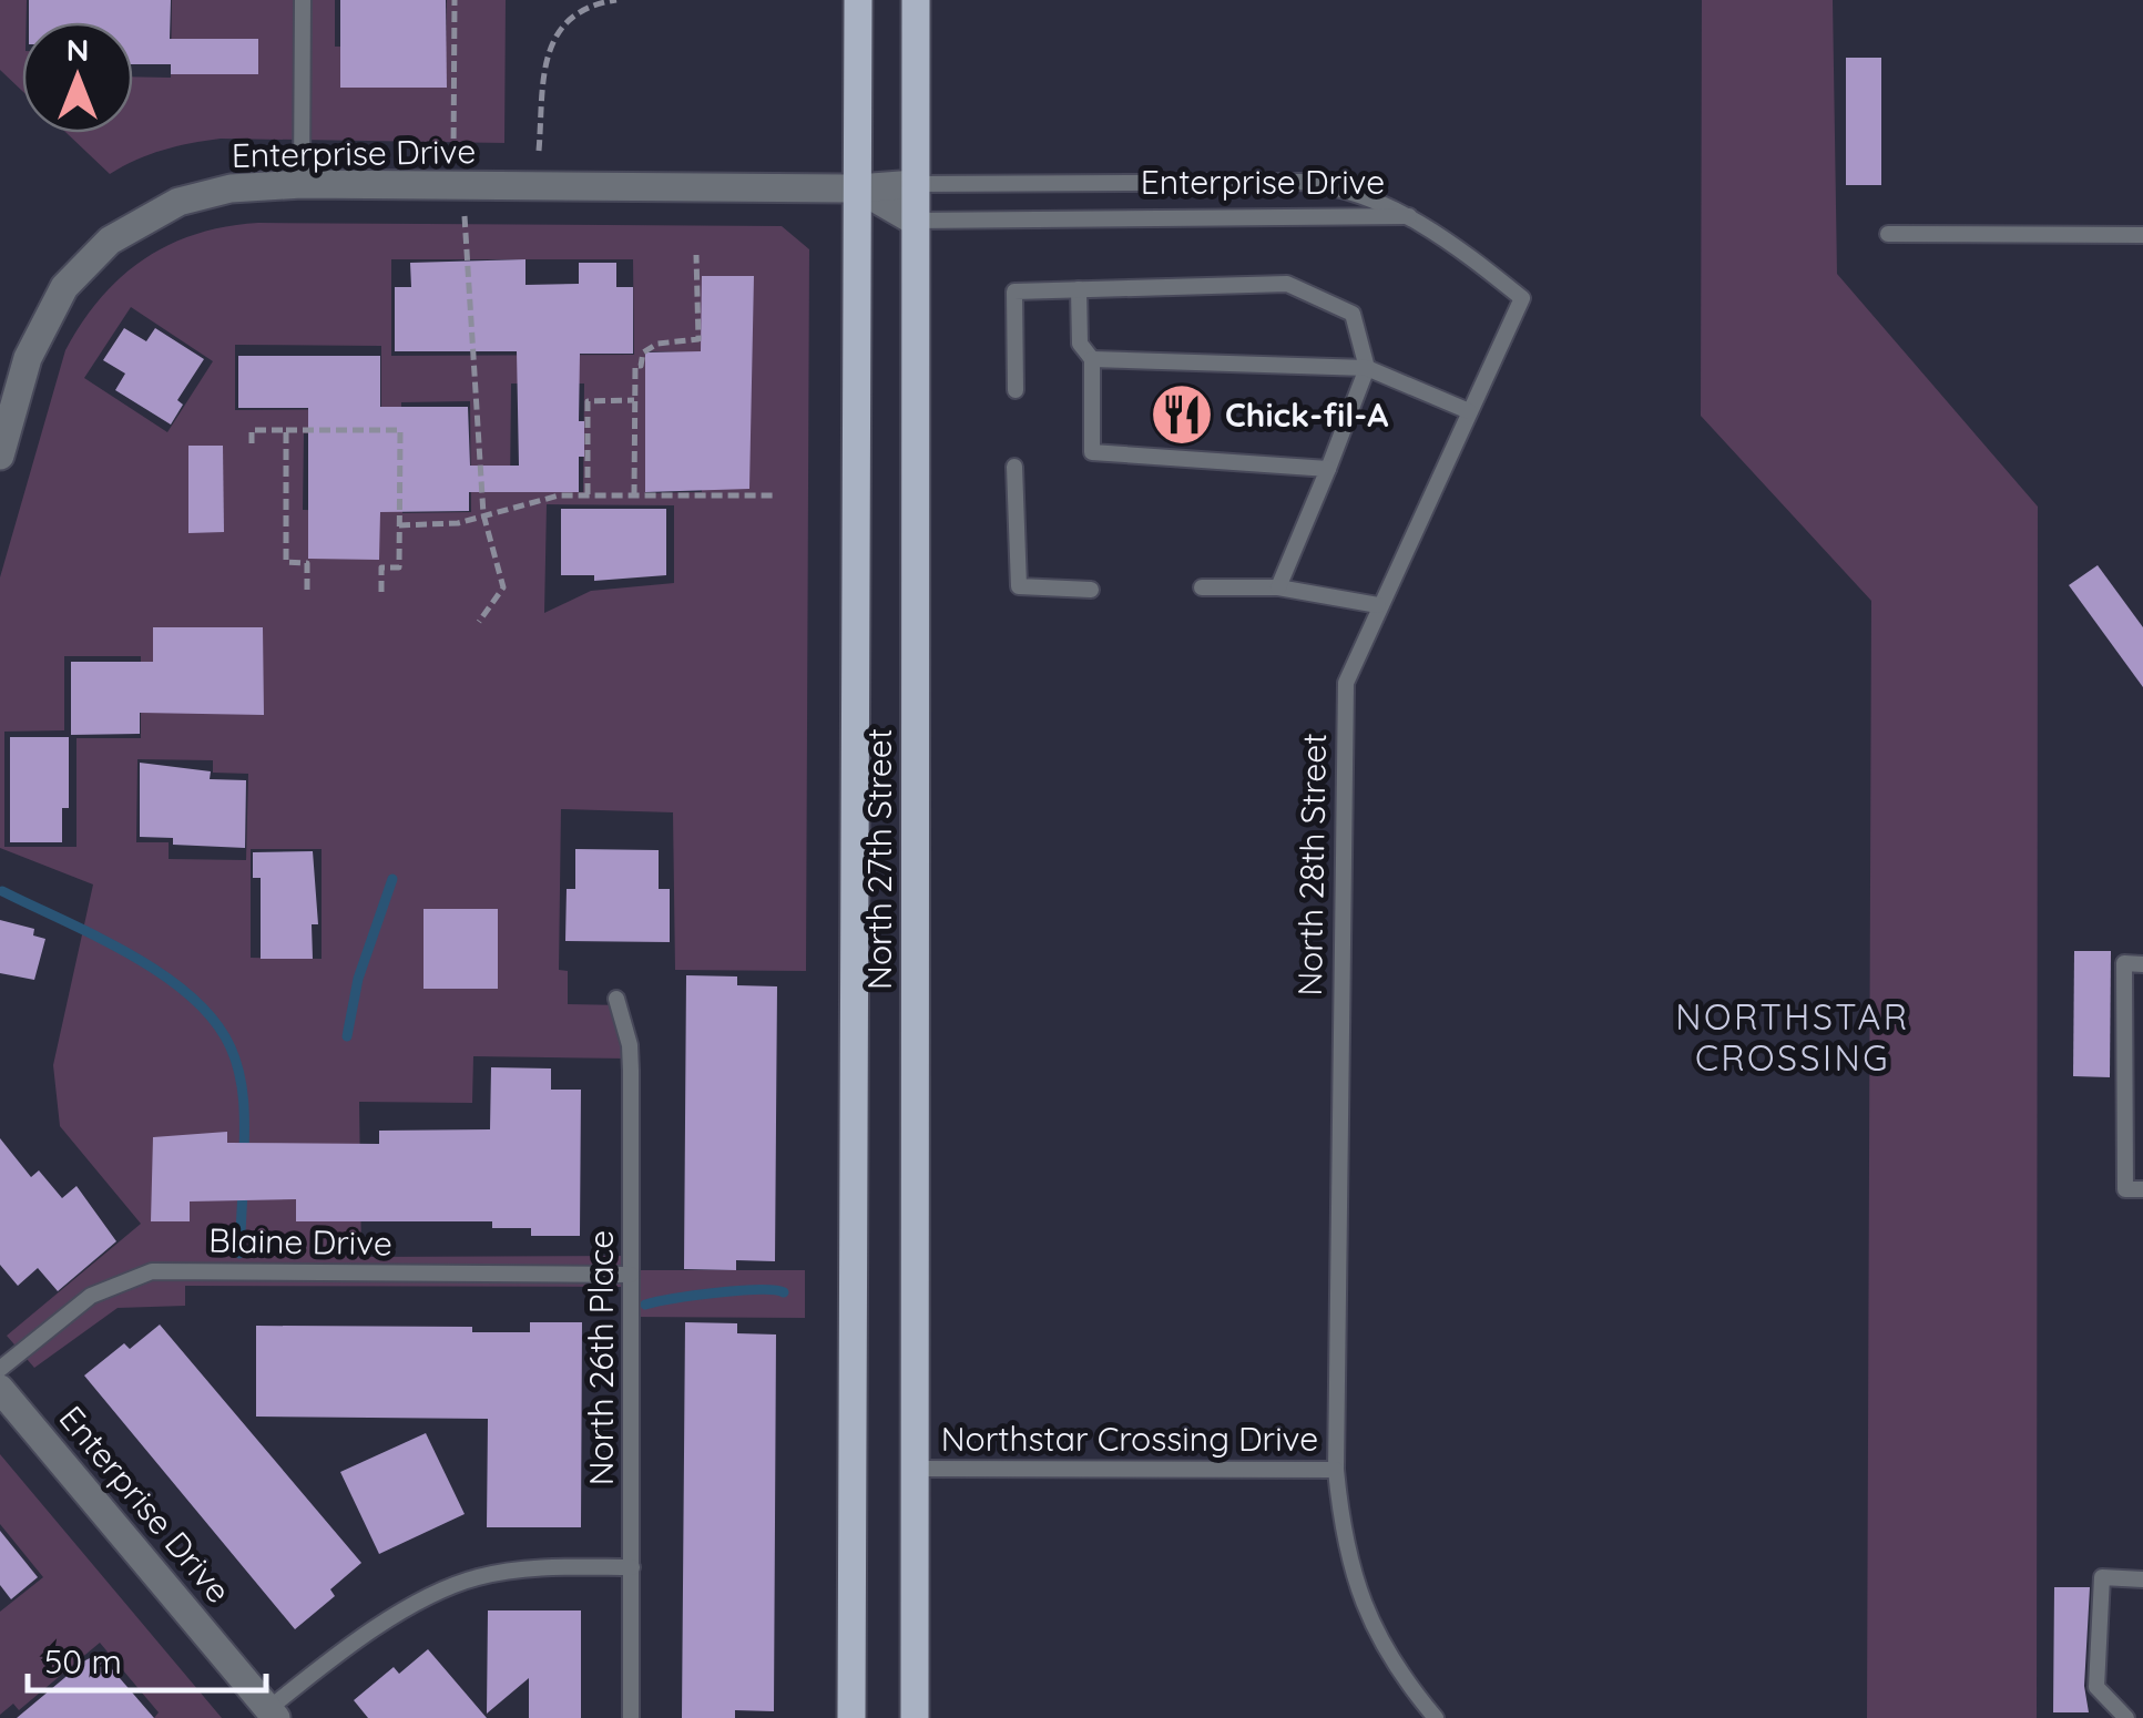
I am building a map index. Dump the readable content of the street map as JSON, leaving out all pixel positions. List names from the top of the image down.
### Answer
{
  "streets": {
    "main road": ["North 27th Street"],
    "street": ["Enterprise Drive"],
    "lane": [
      "North 28th Street",
      "Blaine Drive",
      "North 26th Place",
      "Northstar Crossing Drive"
    ]
  },
  "crossings": [
    ["Enterprise Drive", "North 27th Street"],
    ["Enterprise Drive", "North 28th Street"],
    ["North 27th Street", "Northstar Crossing Drive"],
    ["North 28th Street", "Northstar Crossing Drive"],
    ["Blaine Drive", "North 26th Place"]
  ],
  "districts": ["NORTHSTAR CROSSING"],
  "places": {
    "restaurant": ["Chick-fil-A"]
  },
  "scale_bar": "50 m",
  "north": "top"
}
